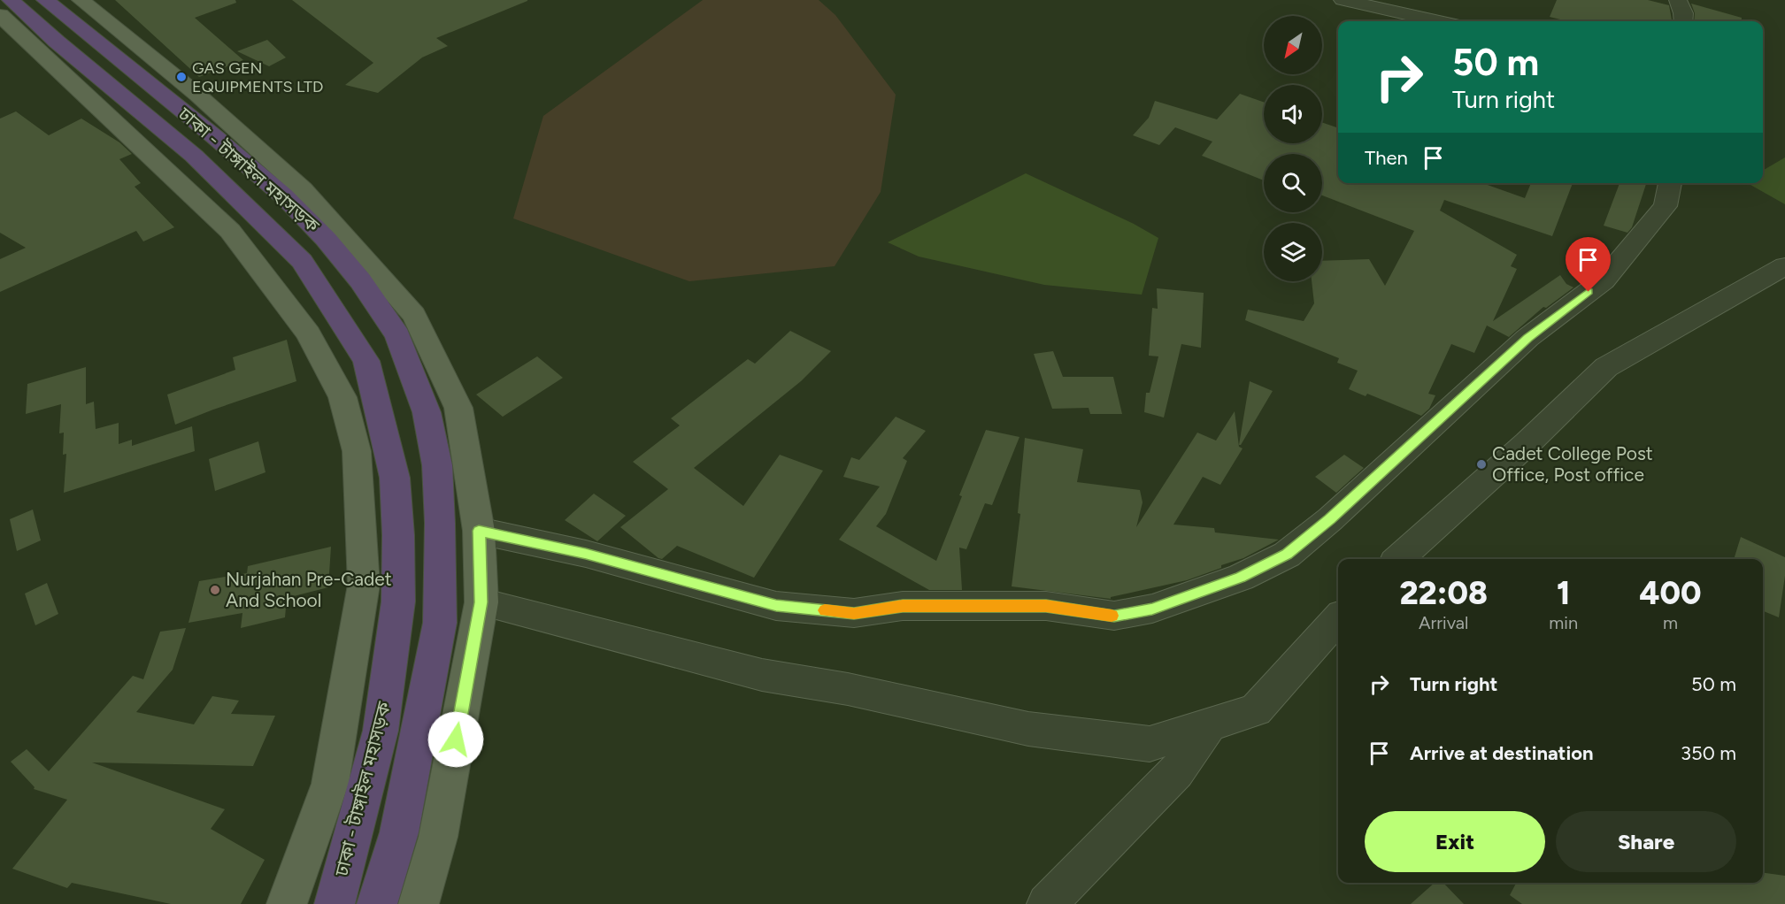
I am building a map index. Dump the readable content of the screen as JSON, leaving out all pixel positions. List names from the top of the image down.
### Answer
{
  "streets": {
    "highway": ["ঢাকা - টাঙ্গাইল মহাসড়ক"]
  },
  "places": ["GAS GEN EQUIPMENTS LTD", "Cadet College Post Office, Post office", "Nurjahan Pre-Cadet And School"],
  "north": "bottom left",
  "page": {
    "turn": ["50 m", "Turn right"],
    "then": "Then",
    "eta": [
      "22:08",
      "Arrival",
      "1",
      "min",
      "400",
      "m"
    ],
    "list": [
      {
        "name": "Turn right",
        "value": "50 m"
      },
      {
        "name": "Arrive at destination",
        "value": "350 m"
      }
    ],
    "buttons": ["Exit", "Share"]
  }
}
